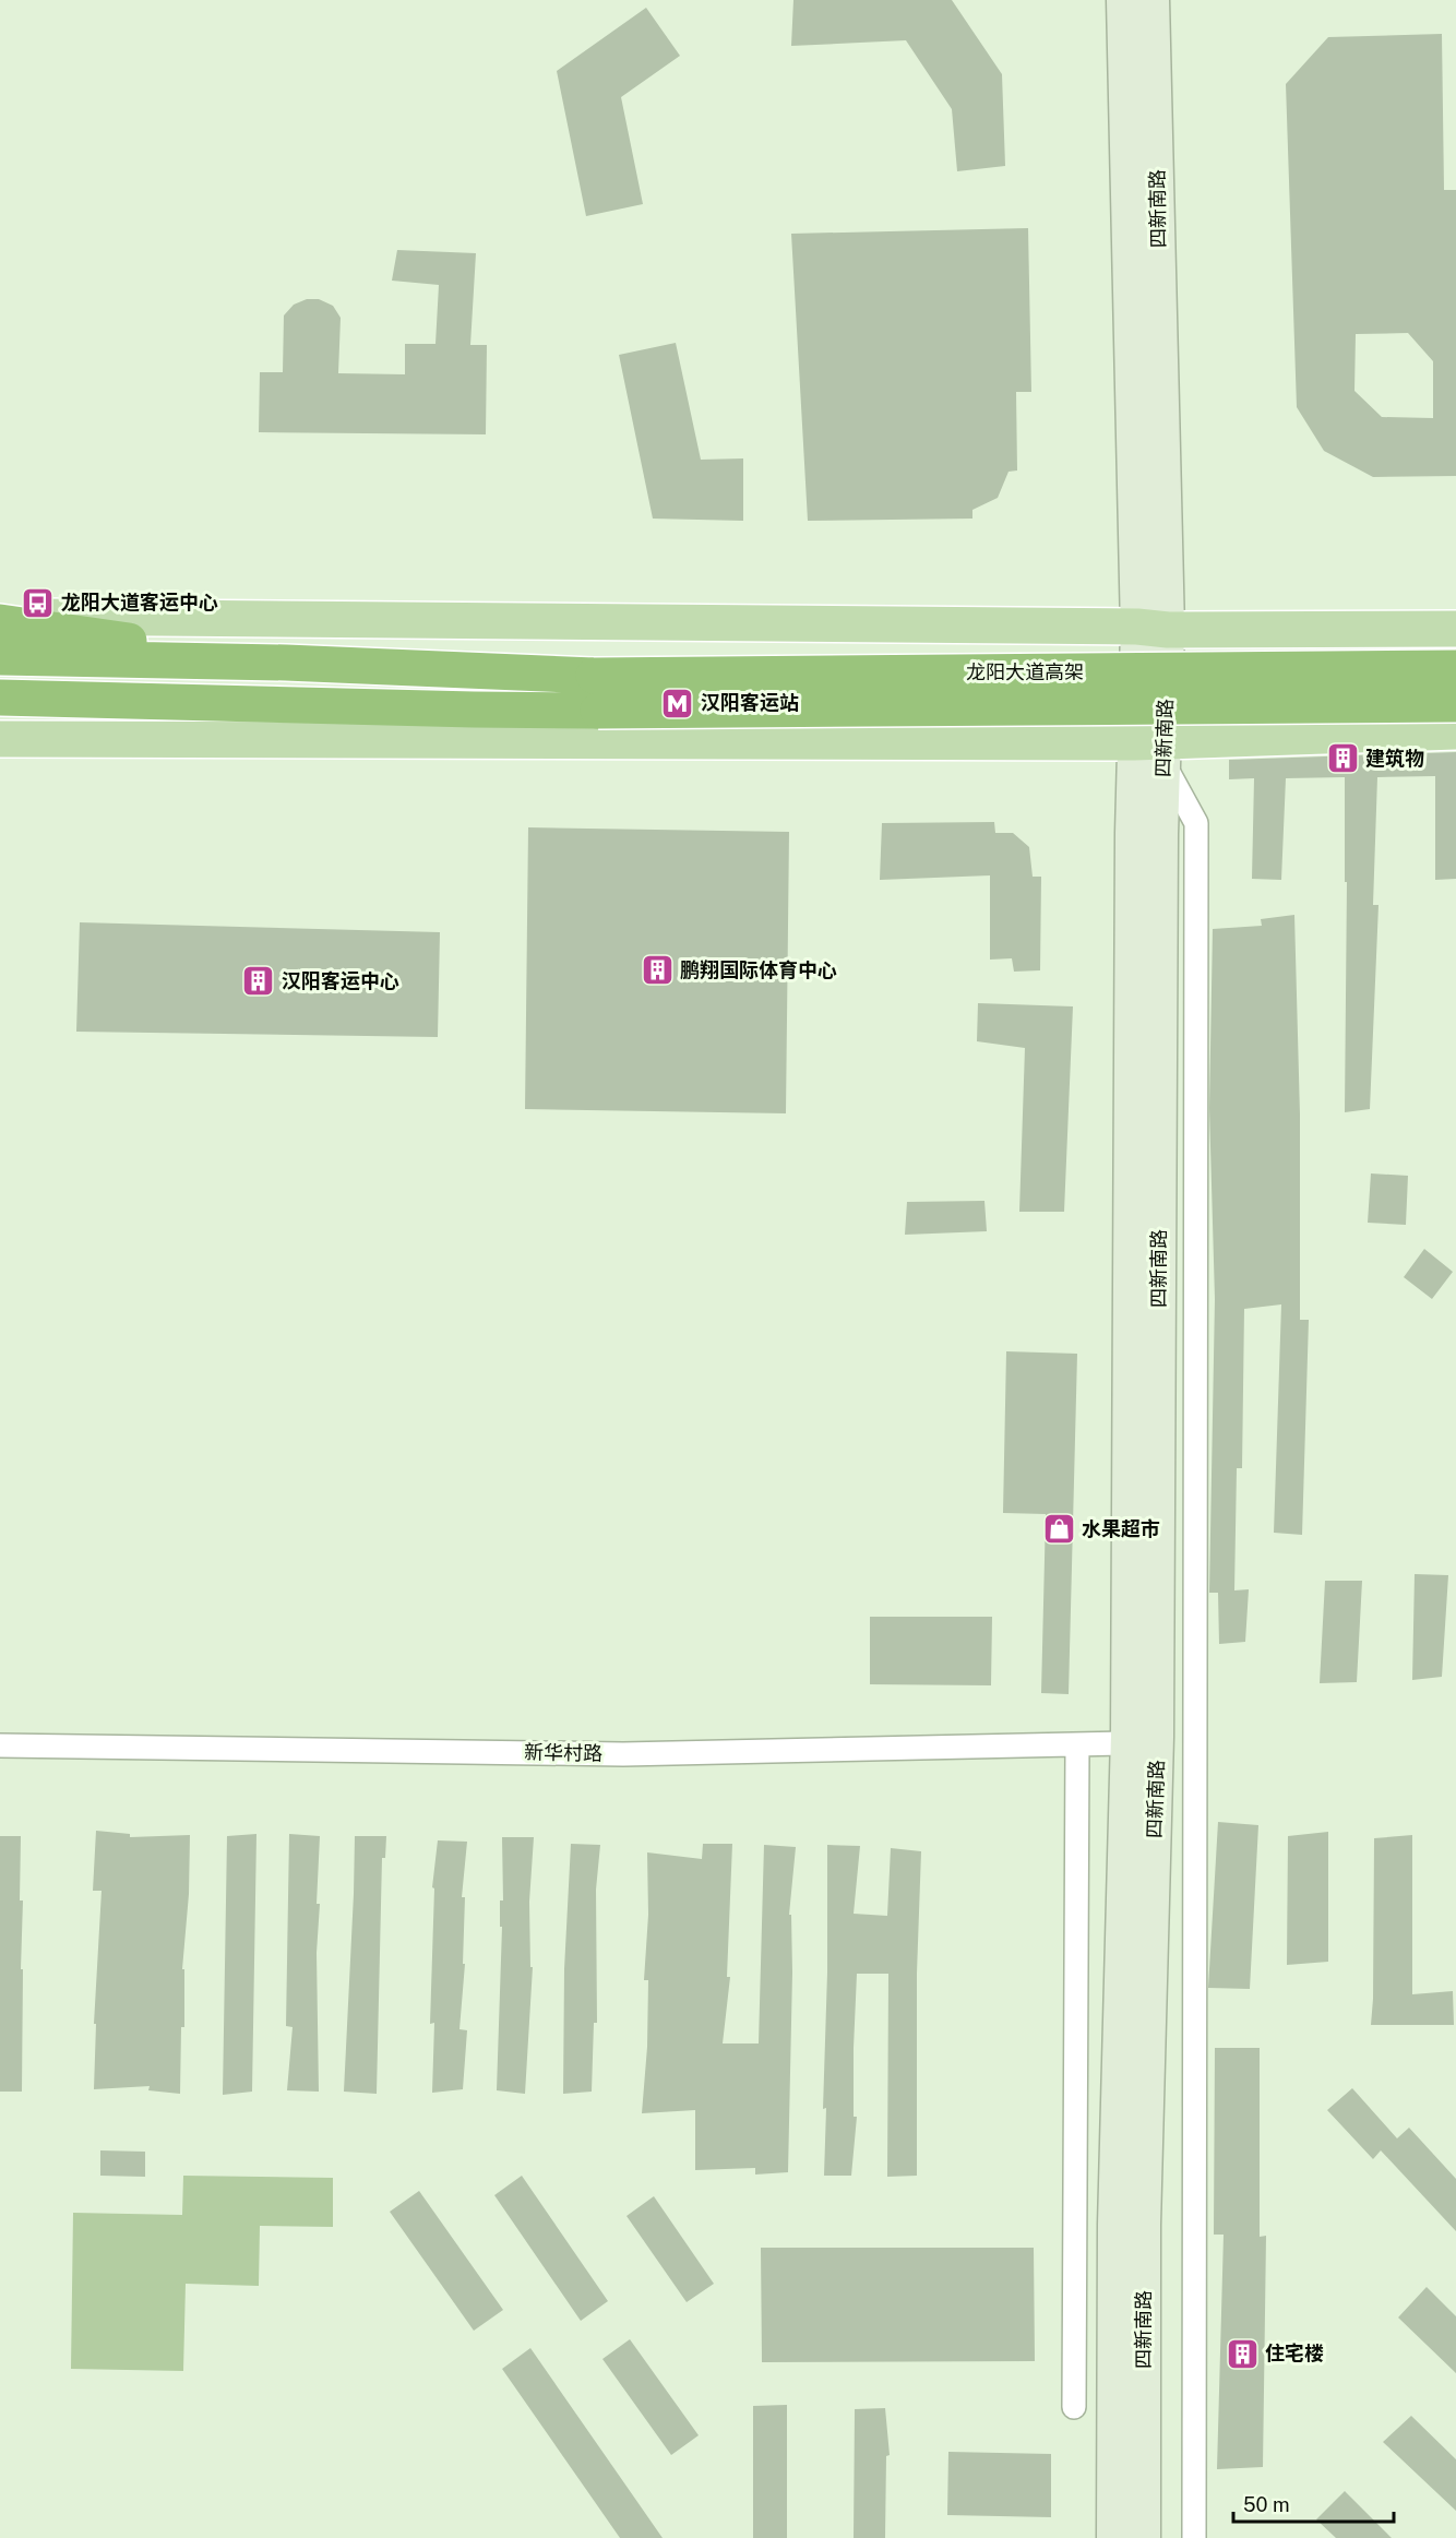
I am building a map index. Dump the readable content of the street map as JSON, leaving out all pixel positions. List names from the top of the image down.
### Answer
{
  "streets": {
    "highway": ["龙阳大道高架"],
    "main road": ["四新南路"],
    "street": ["新华村路"]
  },
  "crossings": [
    ["四新南路", "新华村路"]
  ],
  "places": {
    "bus stop": ["龙阳大道客运中心"],
    "metro station": ["汉阳客运站"],
    "building": [
      "建筑物",
      "鹏翔国际体育中心",
      "汉阳客运中心",
      "住宅楼"
    ],
    "shop": ["水果超市"]
  },
  "scale_bar": "50 m"
}
